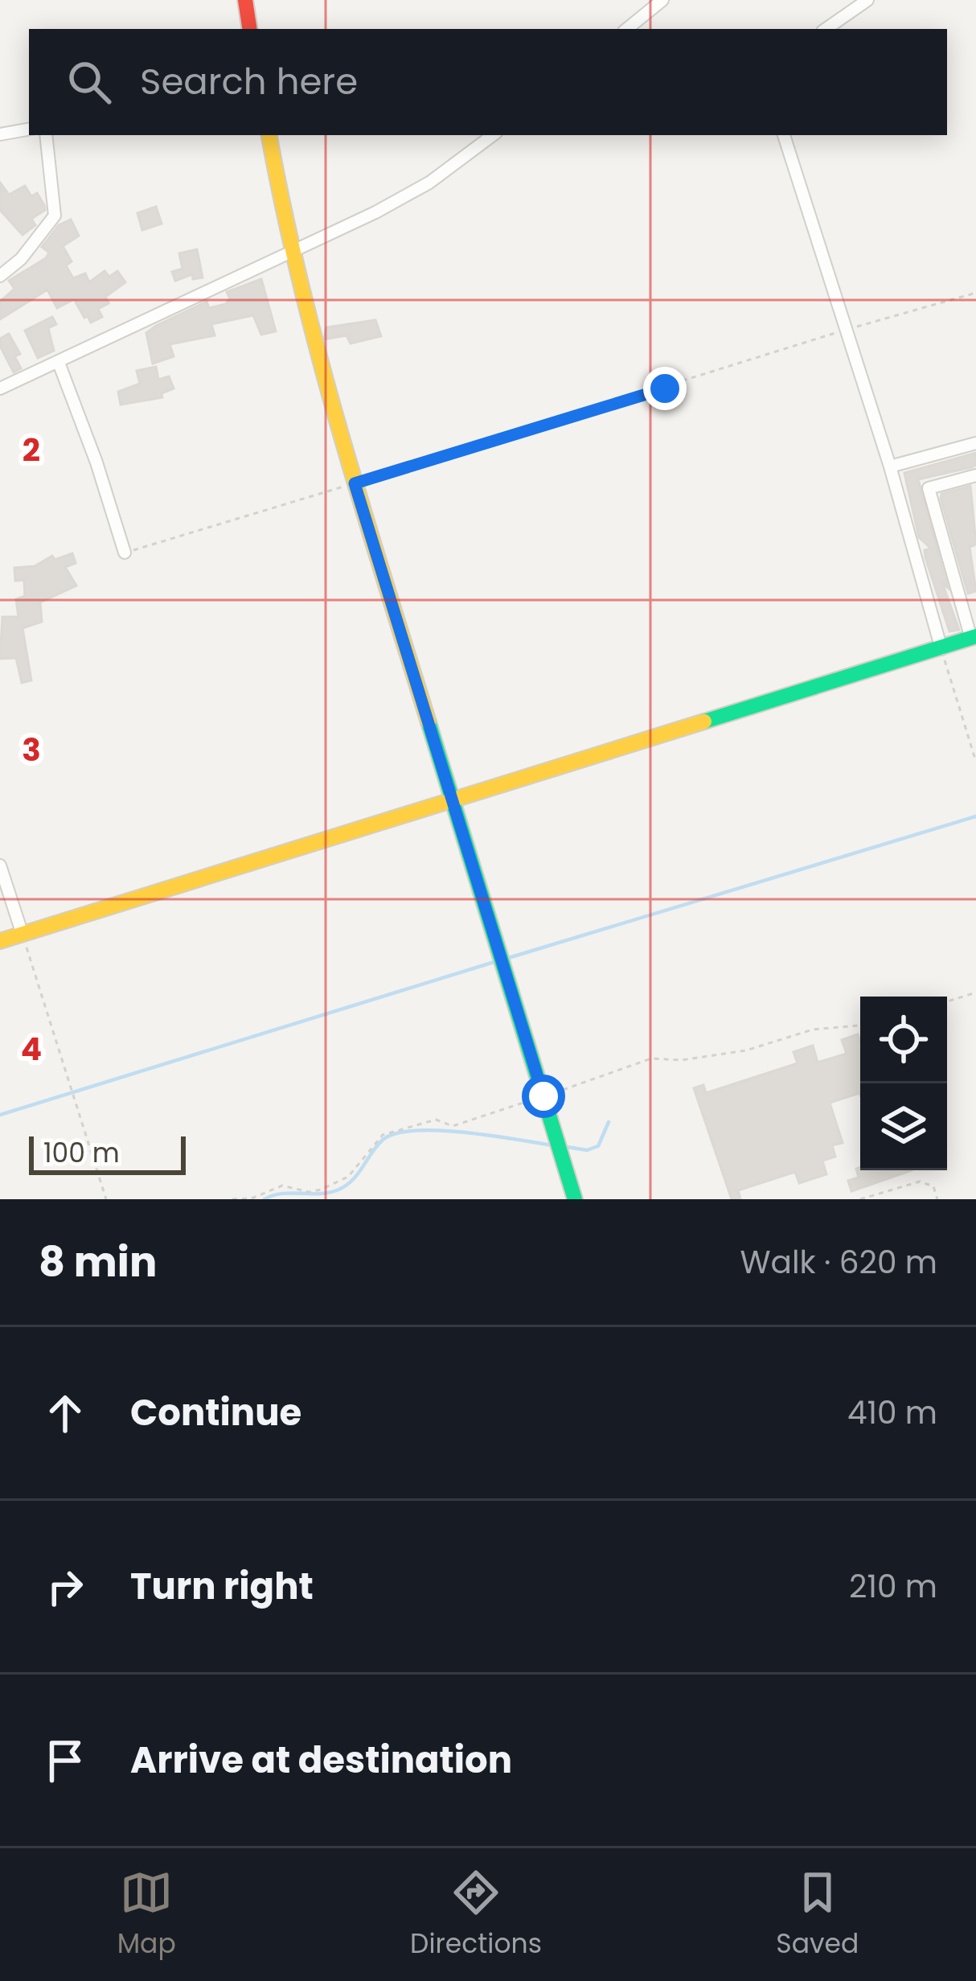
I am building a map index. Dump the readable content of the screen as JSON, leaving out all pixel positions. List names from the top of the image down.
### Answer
{
  "scale_bar": "100 m",
  "page": {
    "search": "Search here",
    "scale": "100 m",
    "heading": ["8 min", "Walk · 620 m"],
    "list": [
      ["Continue", "410 m"],
      ["Turn right", "210 m"],
      "Arrive at destination"
    ],
    "nav": ["Map", "Directions", "Saved"]
  },
  "grid": {
    "rows": ["2", "3", "4"]
  }
}
